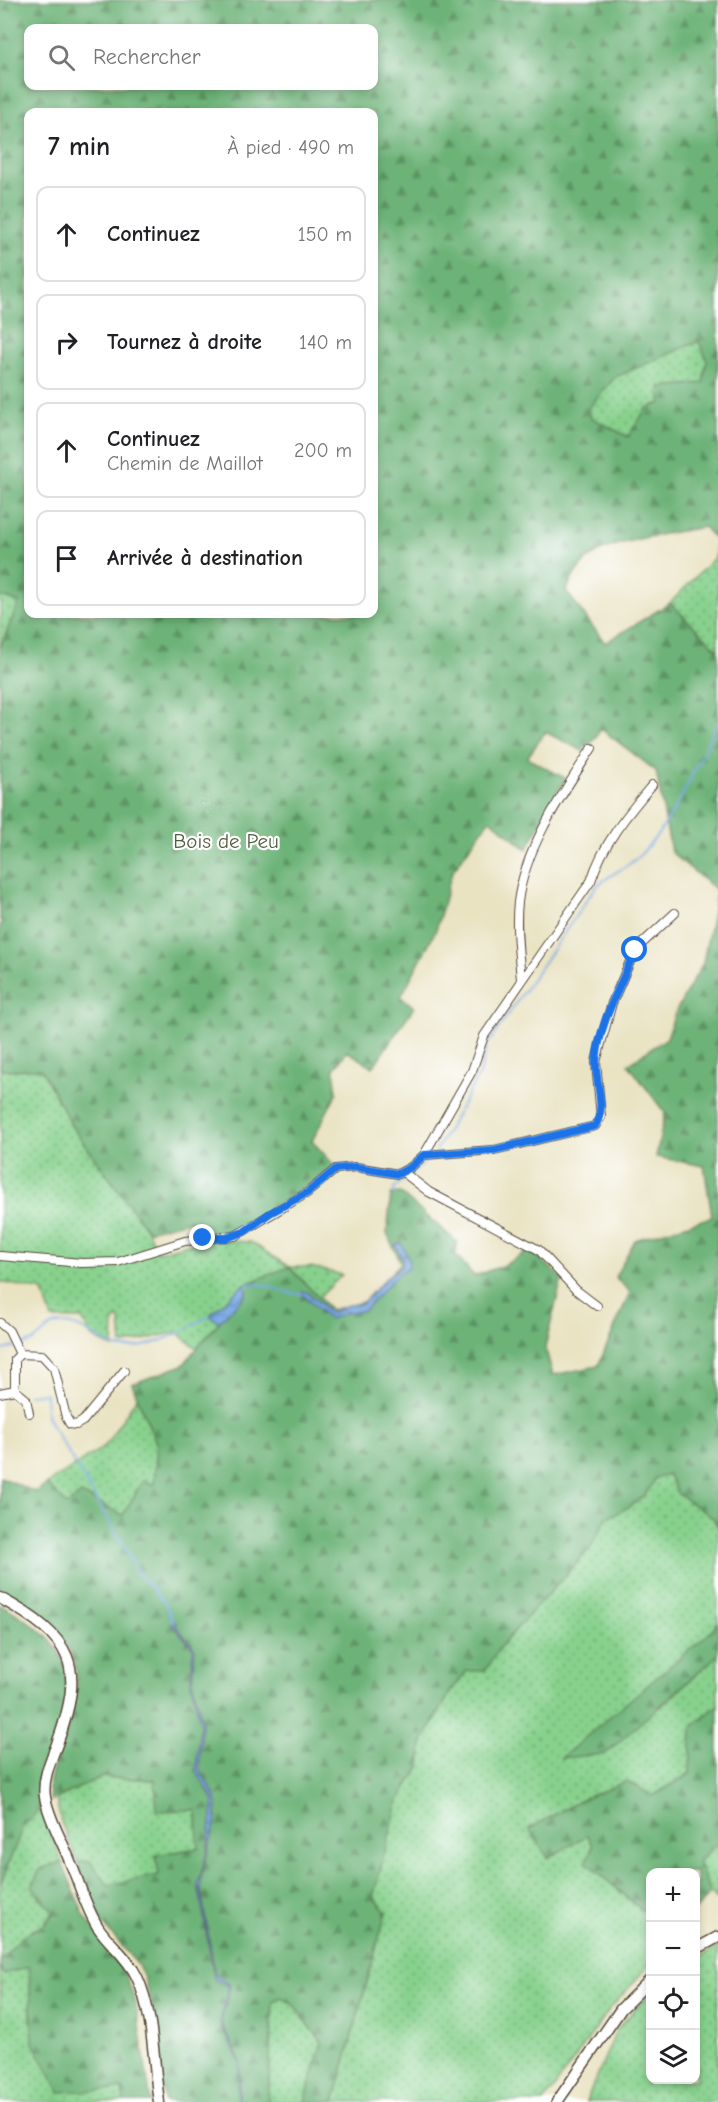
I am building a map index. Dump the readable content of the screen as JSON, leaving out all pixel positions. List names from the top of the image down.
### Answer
{
  "parks": ["Bois de Peu"],
  "page": {
    "search": "Rechercher",
    "heading": ["7 min", "À pied · 490 m"],
    "list": [
      ["Continuez", "150 m"],
      ["Tournez à droite", "140 m"],
      ["Continuez", "Chemin de Maillot", "200 m"],
      "Arrivée à destination"
    ],
    "map_buttons": ["+", "−"]
  }
}
